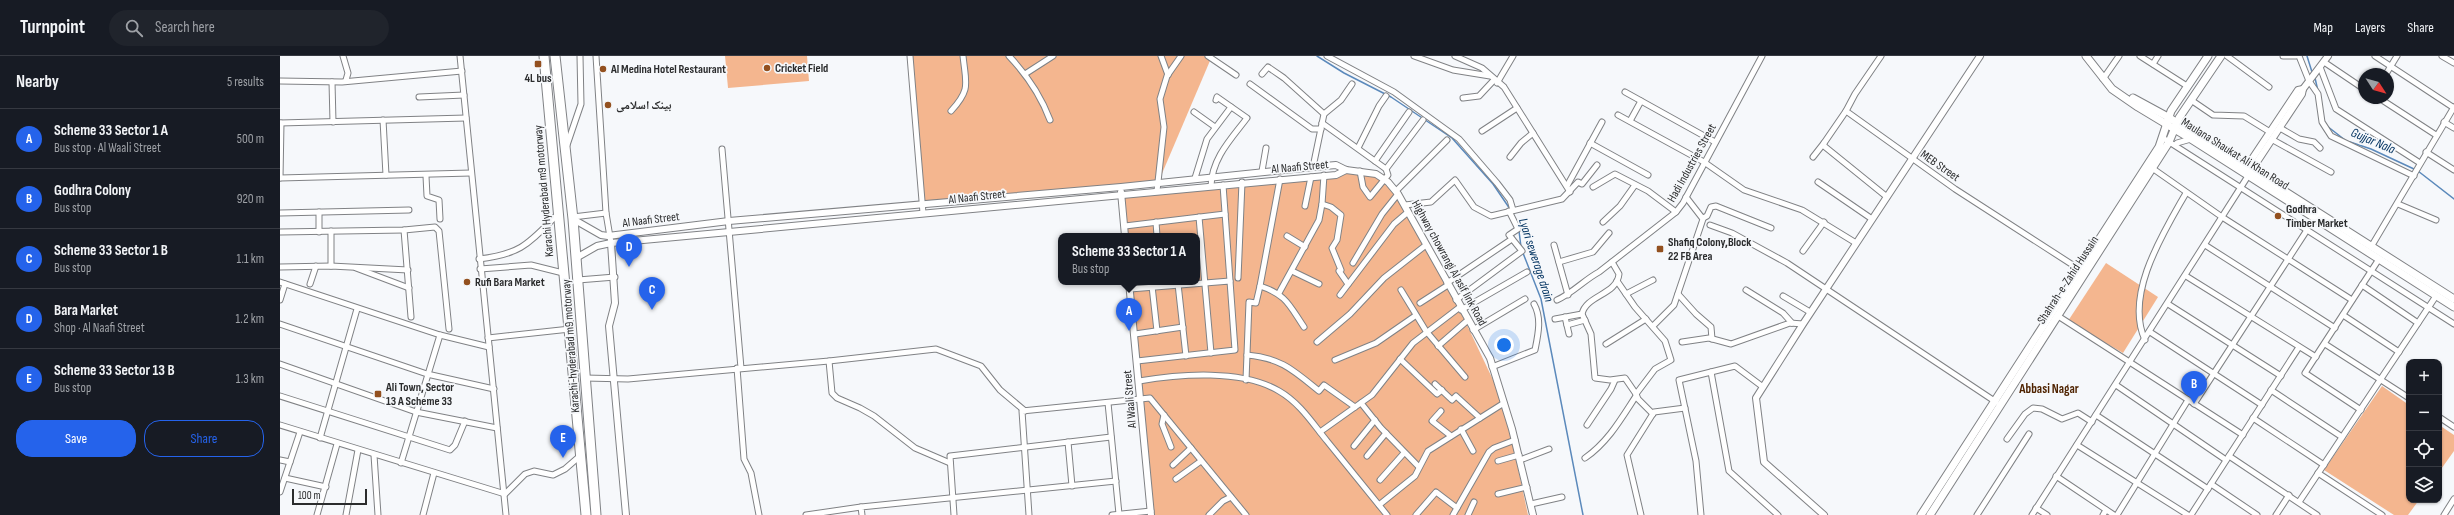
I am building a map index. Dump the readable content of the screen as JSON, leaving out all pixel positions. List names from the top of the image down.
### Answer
{
  "streets": {
    "highway": ["Karachi Hyderabad m9 motorway", "Karachi-hyderabad m9 motorway"],
    "main road": ["Maulana Shaukat Ali Khan Road", "Shahrah-e-Zahid Hussain"],
    "street": [
      "Hadi Industries Street",
      "MEB Street",
      "Al Naafi Street",
      "Highway chowrangi Al asif link Road",
      "Al Waali Street"
    ]
  },
  "crossings": [
    ["Maulana Shaukat Ali Khan Road", "Shahrah-e-Zahid Hussain"],
    ["MEB Street", "Shahrah-e-Zahid Hussain"],
    ["Al Naafi Street", "Highway chowrangi Al asif link Road"],
    ["Al Naafi Street", "Karachi-hyderabad m9 motorway"]
  ],
  "districts": ["Abbasi Nagar"],
  "water": ["Gujjar Nala", "Lyari sewerage drain"],
  "places": {
    "transit": ["4L bus", "Shafiq Colony,Block 22 FB Area", "Ali Town, Sector 13 A Scheme 33"],
    "other": [
      "Cricket Field",
      "Al Medina Hotel Restaurant",
      "بینک اسلامی",
      "Godhra Timber Market",
      "Rufi Bara Market"
    ]
  },
  "scale_bar": "100 m",
  "north": "bottom right",
  "page": {
    "header": "Turnpoint",
    "search": "Search here",
    "nav": ["Map", "Layers", "Share"],
    "heading": ["Nearby", "5 results"],
    "list": [
      {
        "mark": "A",
        "name": "Scheme 33 Sector 1 A",
        "note": "Bus stop · Al Waali Street",
        "value": "500 m"
      },
      {
        "mark": "B",
        "name": "Godhra Colony",
        "note": "Bus stop",
        "value": "920 m"
      },
      {
        "mark": "C",
        "name": "Scheme 33 Sector 1 B",
        "note": "Bus stop",
        "value": "1.1 km"
      },
      {
        "mark": "D",
        "name": "Bara Market",
        "note": "Shop · Al Naafi Street",
        "value": "1.2 km"
      },
      {
        "mark": "E",
        "name": "Scheme 33 Sector 13 B",
        "note": "Bus stop",
        "value": "1.3 km"
      }
    ],
    "popup": ["Scheme 33 Sector 1 A", "Bus stop"],
    "pins": [
      "D",
      "C",
      "A",
      "B",
      "E"
    ],
    "map_buttons": ["+", "−"],
    "buttons": ["Save", "Share"],
    "scale": "100 m"
  }
}
